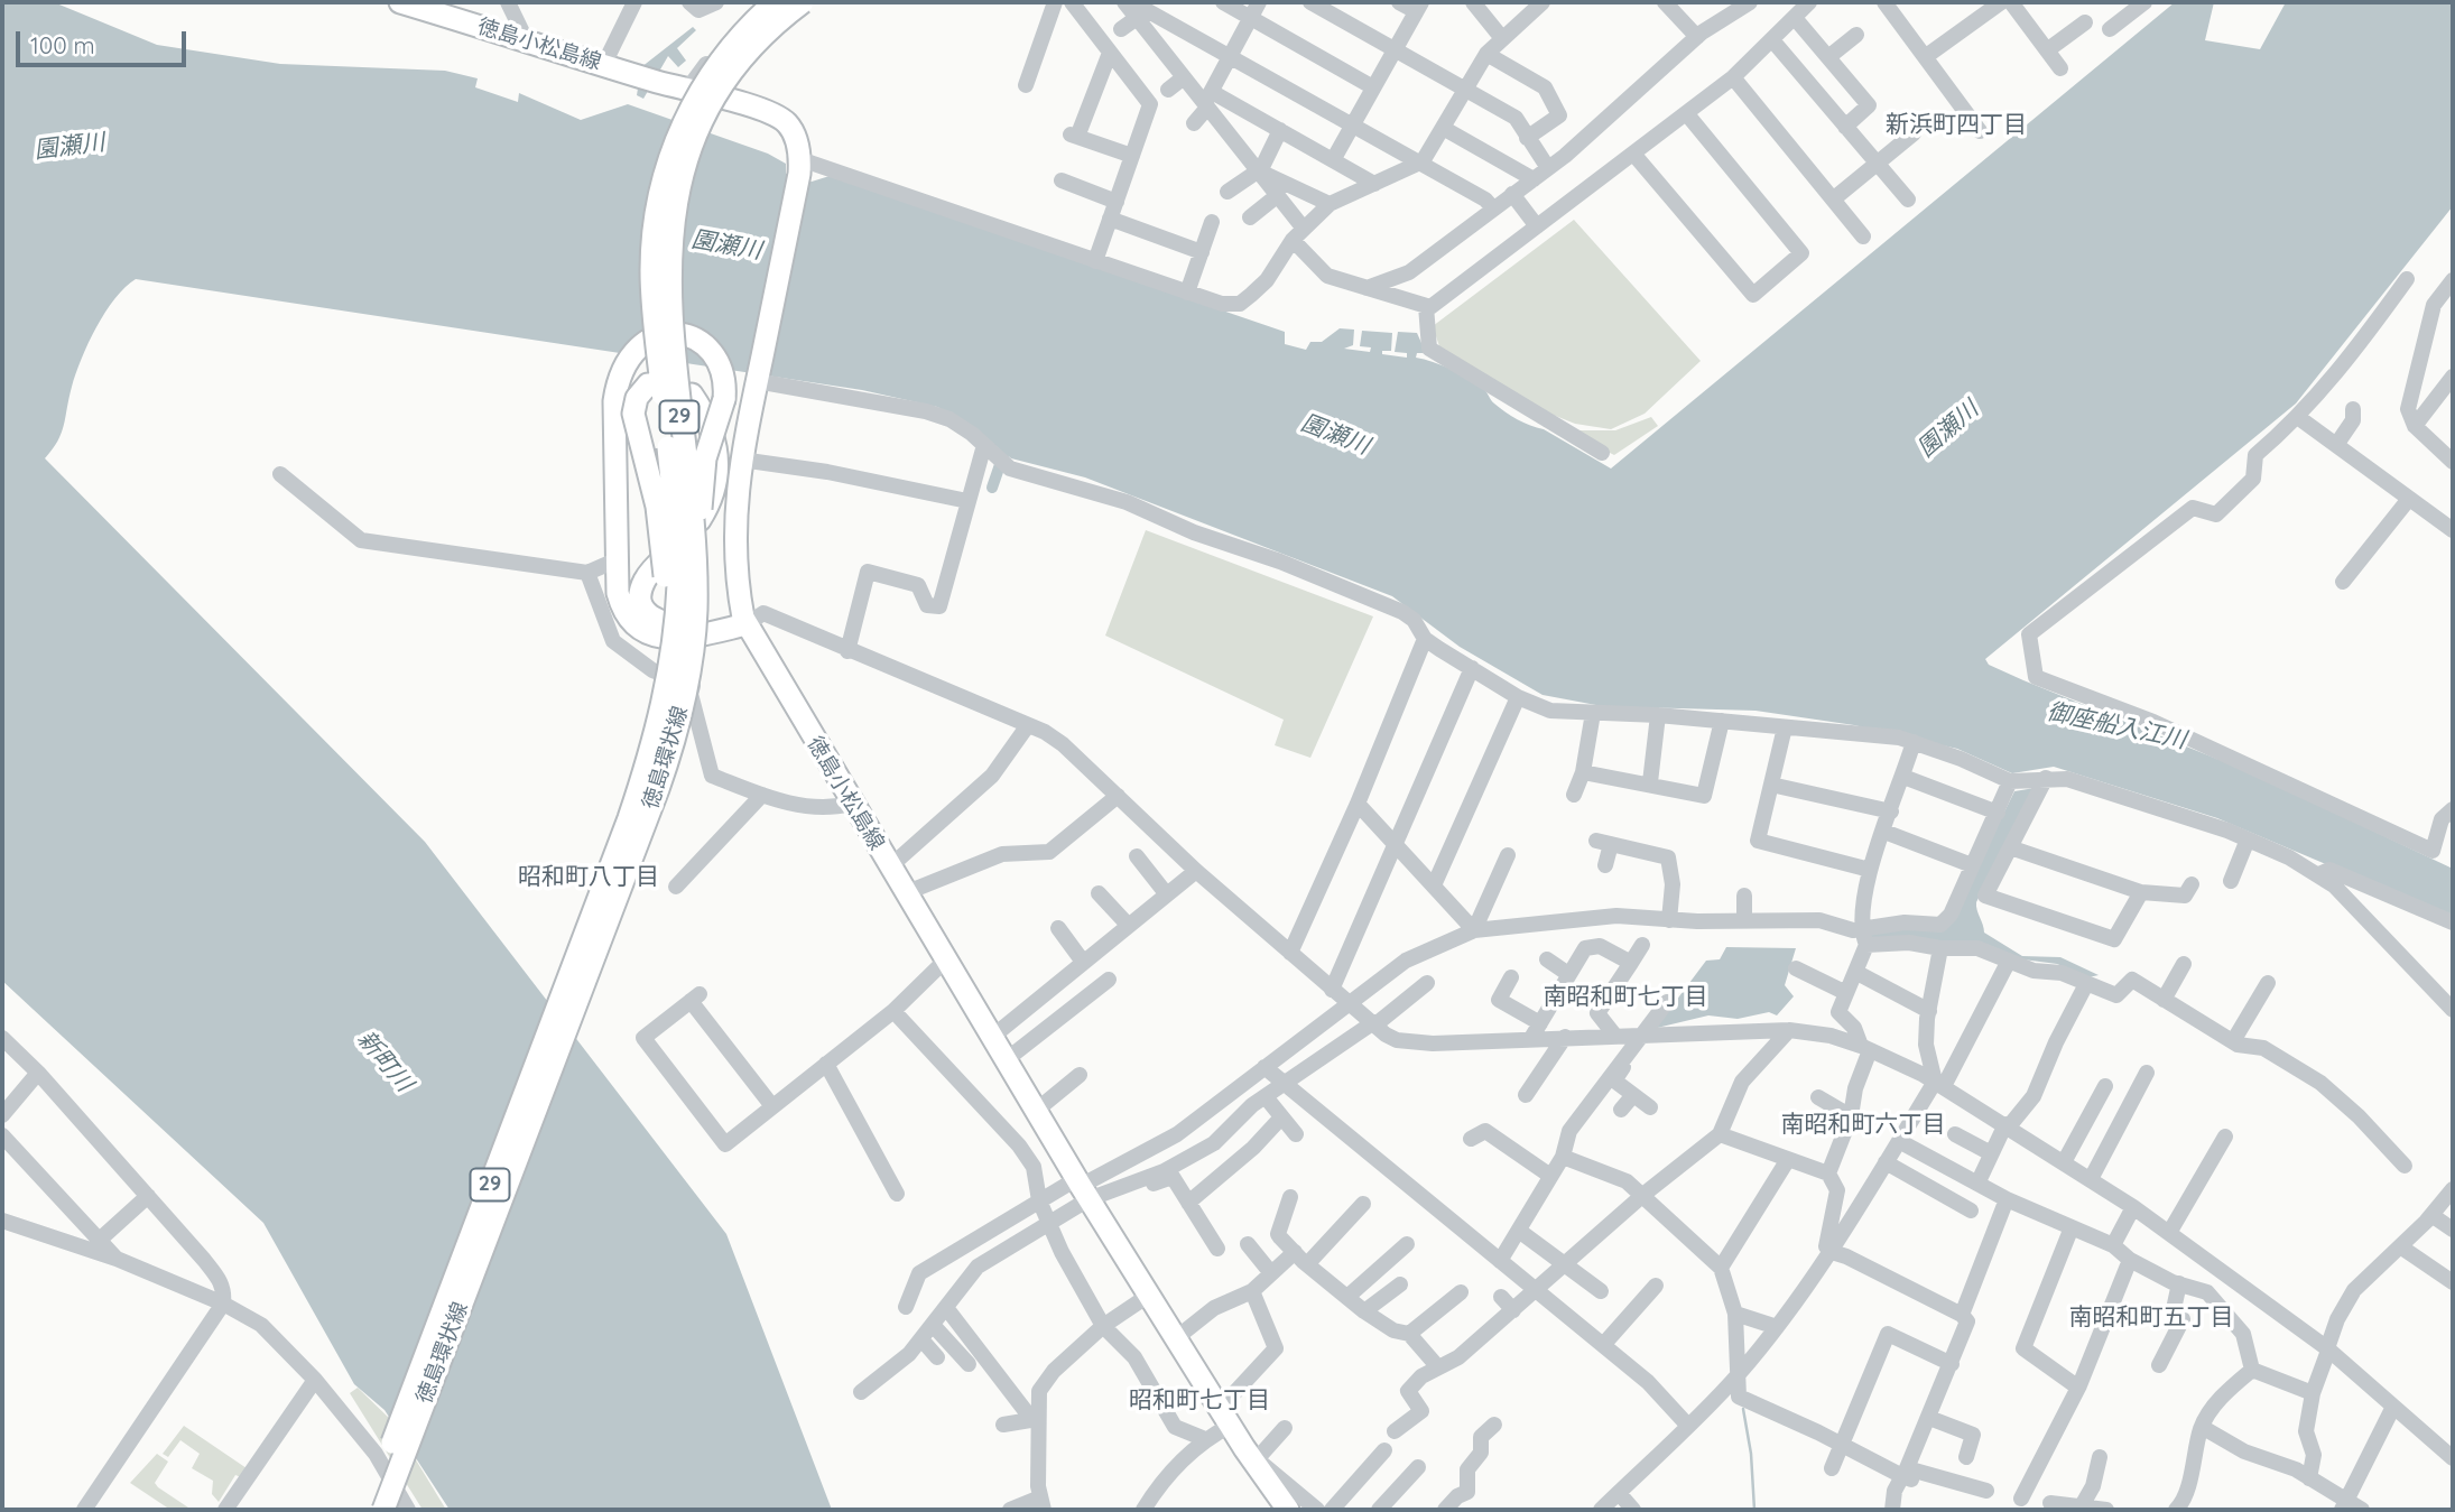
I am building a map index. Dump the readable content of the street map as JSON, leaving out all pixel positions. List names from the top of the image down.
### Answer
{
  "streets": {
    "main road": ["徳島小松島線", "29", "徳島環状線"]
  },
  "districts": [
    "新浜町四丁目",
    "昭和町八丁目",
    "南昭和町七丁目",
    "南昭和町六丁目",
    "南昭和町五丁目",
    "昭和町七丁目"
  ],
  "water": ["園瀬川", "御座船入江川", "新町川"],
  "scale_bar": "100 m"
}
